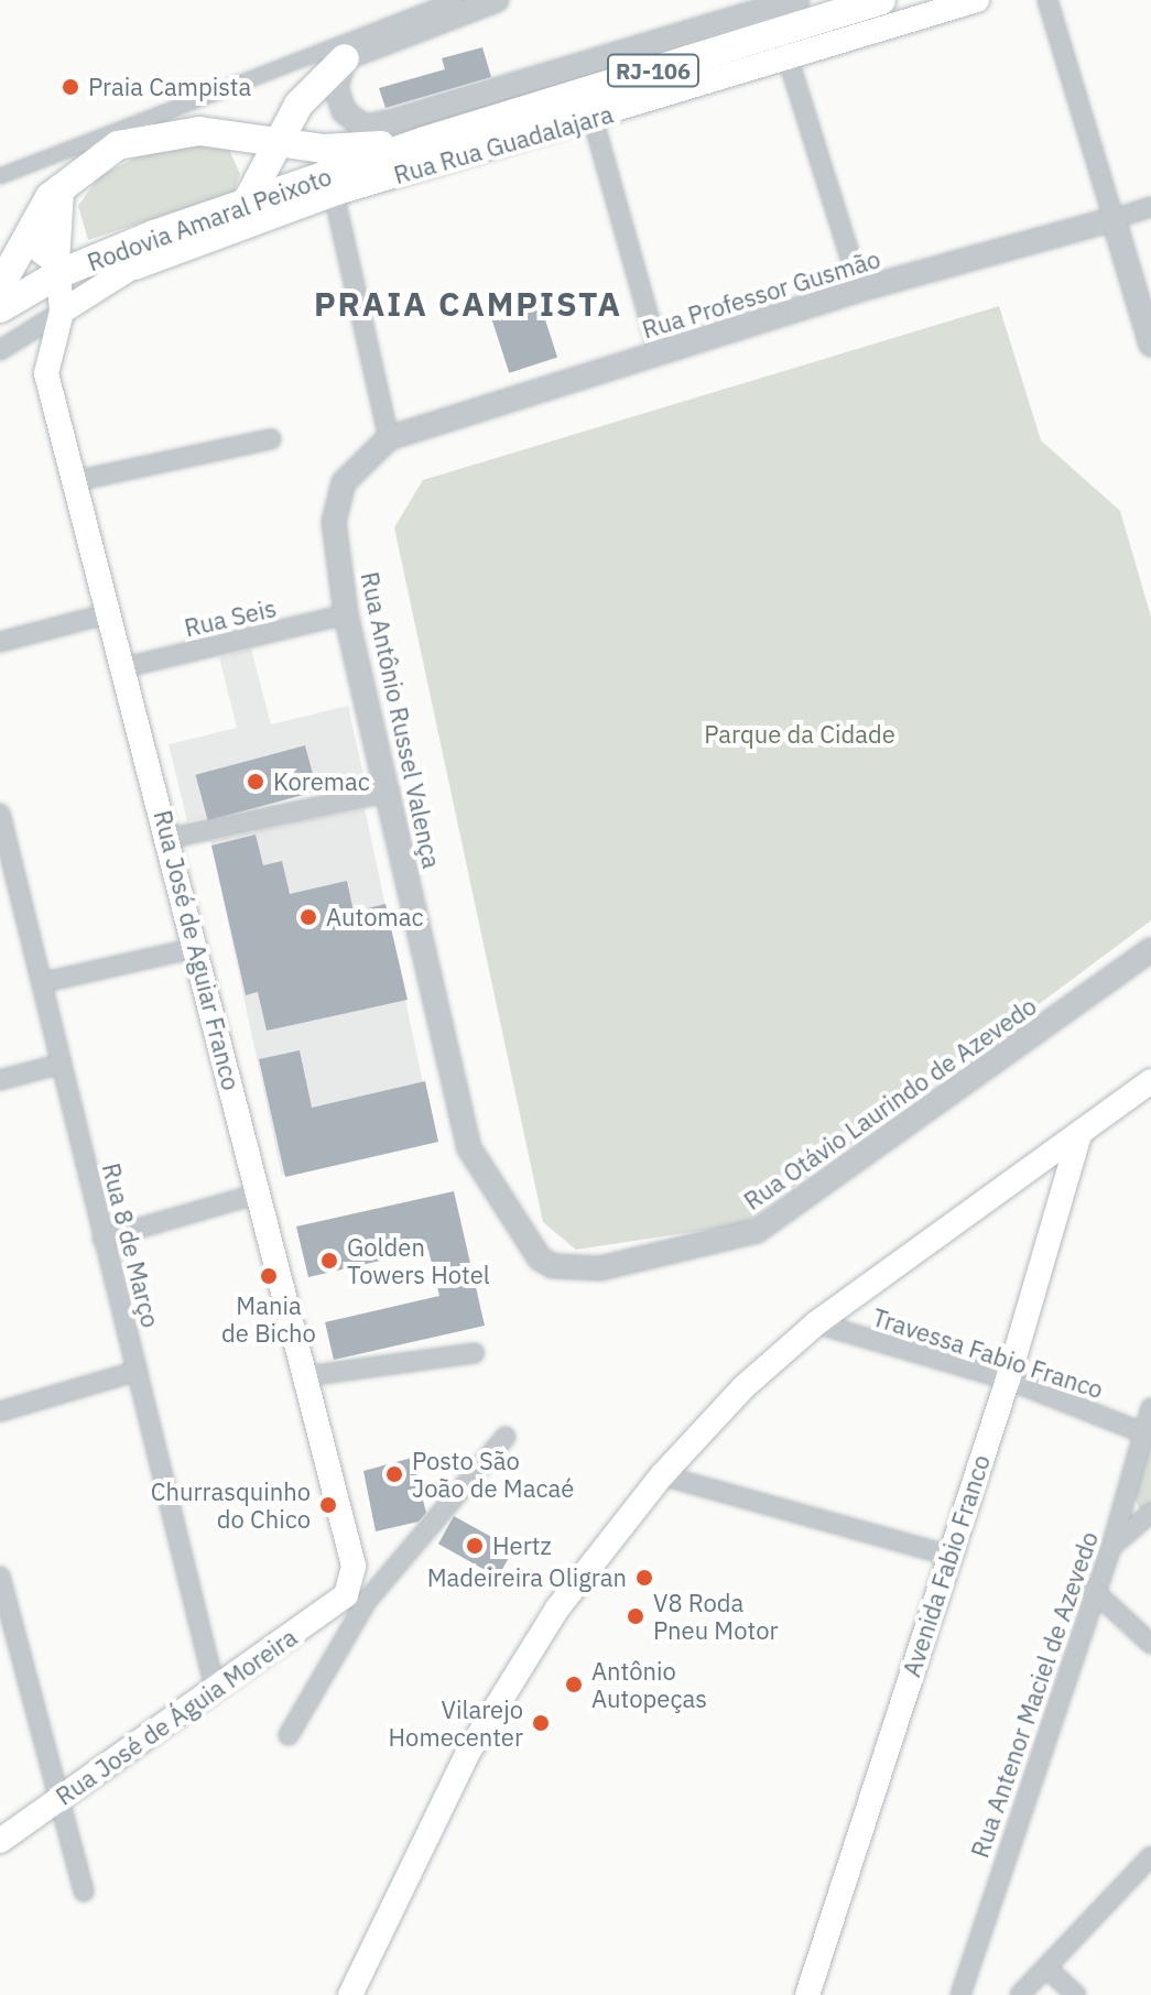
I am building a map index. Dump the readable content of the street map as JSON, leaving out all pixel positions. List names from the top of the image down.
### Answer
{
  "streets": {
    "highway": ["RJ-106", "Rodovia Amaral Peixoto"],
    "main road": [
      "Rua Rua Guadalajara",
      "Rua José de Aguiar Franco",
      "Avenida Fabio Franco",
      "Rua José de Águia Moreira"
    ],
    "street": [
      "Rua Professor Gusmão",
      "Rua Seis",
      "Rua Antônio Russel Valença",
      "Rua Otávio Laurindo de Azevedo",
      "Rua 8 de Março",
      "Travessa Fabio Franco",
      "Rua Antenor Maciel de Azevedo"
    ]
  },
  "crossings": [
    ["Rodovia Amaral Peixoto", "Rua José de Aguiar Franco"],
    ["Rua Professor Gusmão", "Rua Antônio Russel Valença"],
    ["Rua Seis", "Rua Antônio Russel Valença"],
    ["Rua Seis", "Rua José de Aguiar Franco"],
    ["Rua Antônio Russel Valença", "Rua Otávio Laurindo de Azevedo"],
    ["Rua José de Aguiar Franco", "Rua José de Águia Moreira"],
    ["Rua 8 de Março", "Rua José de Águia Moreira"],
    ["Travessa Fabio Franco", "Avenida Fabio Franco"],
    ["Travessa Fabio Franco", "Rua Antenor Maciel de Azevedo"]
  ],
  "districts": ["PRAIA CAMPISTA"],
  "parks": ["Parque da Cidade"],
  "places": [
    "Praia Campista",
    "Koremac",
    "Automac",
    "Golden Towers Hotel",
    "Mania de Bicho",
    "Posto São João de Macaé",
    "Churrasquinho do Chico",
    "Hertz",
    "Madeireira Oligran",
    "V8 Roda Pneu Motor",
    "Antônio Autopeças",
    "Vilarejo Homecenter"
  ]
}
